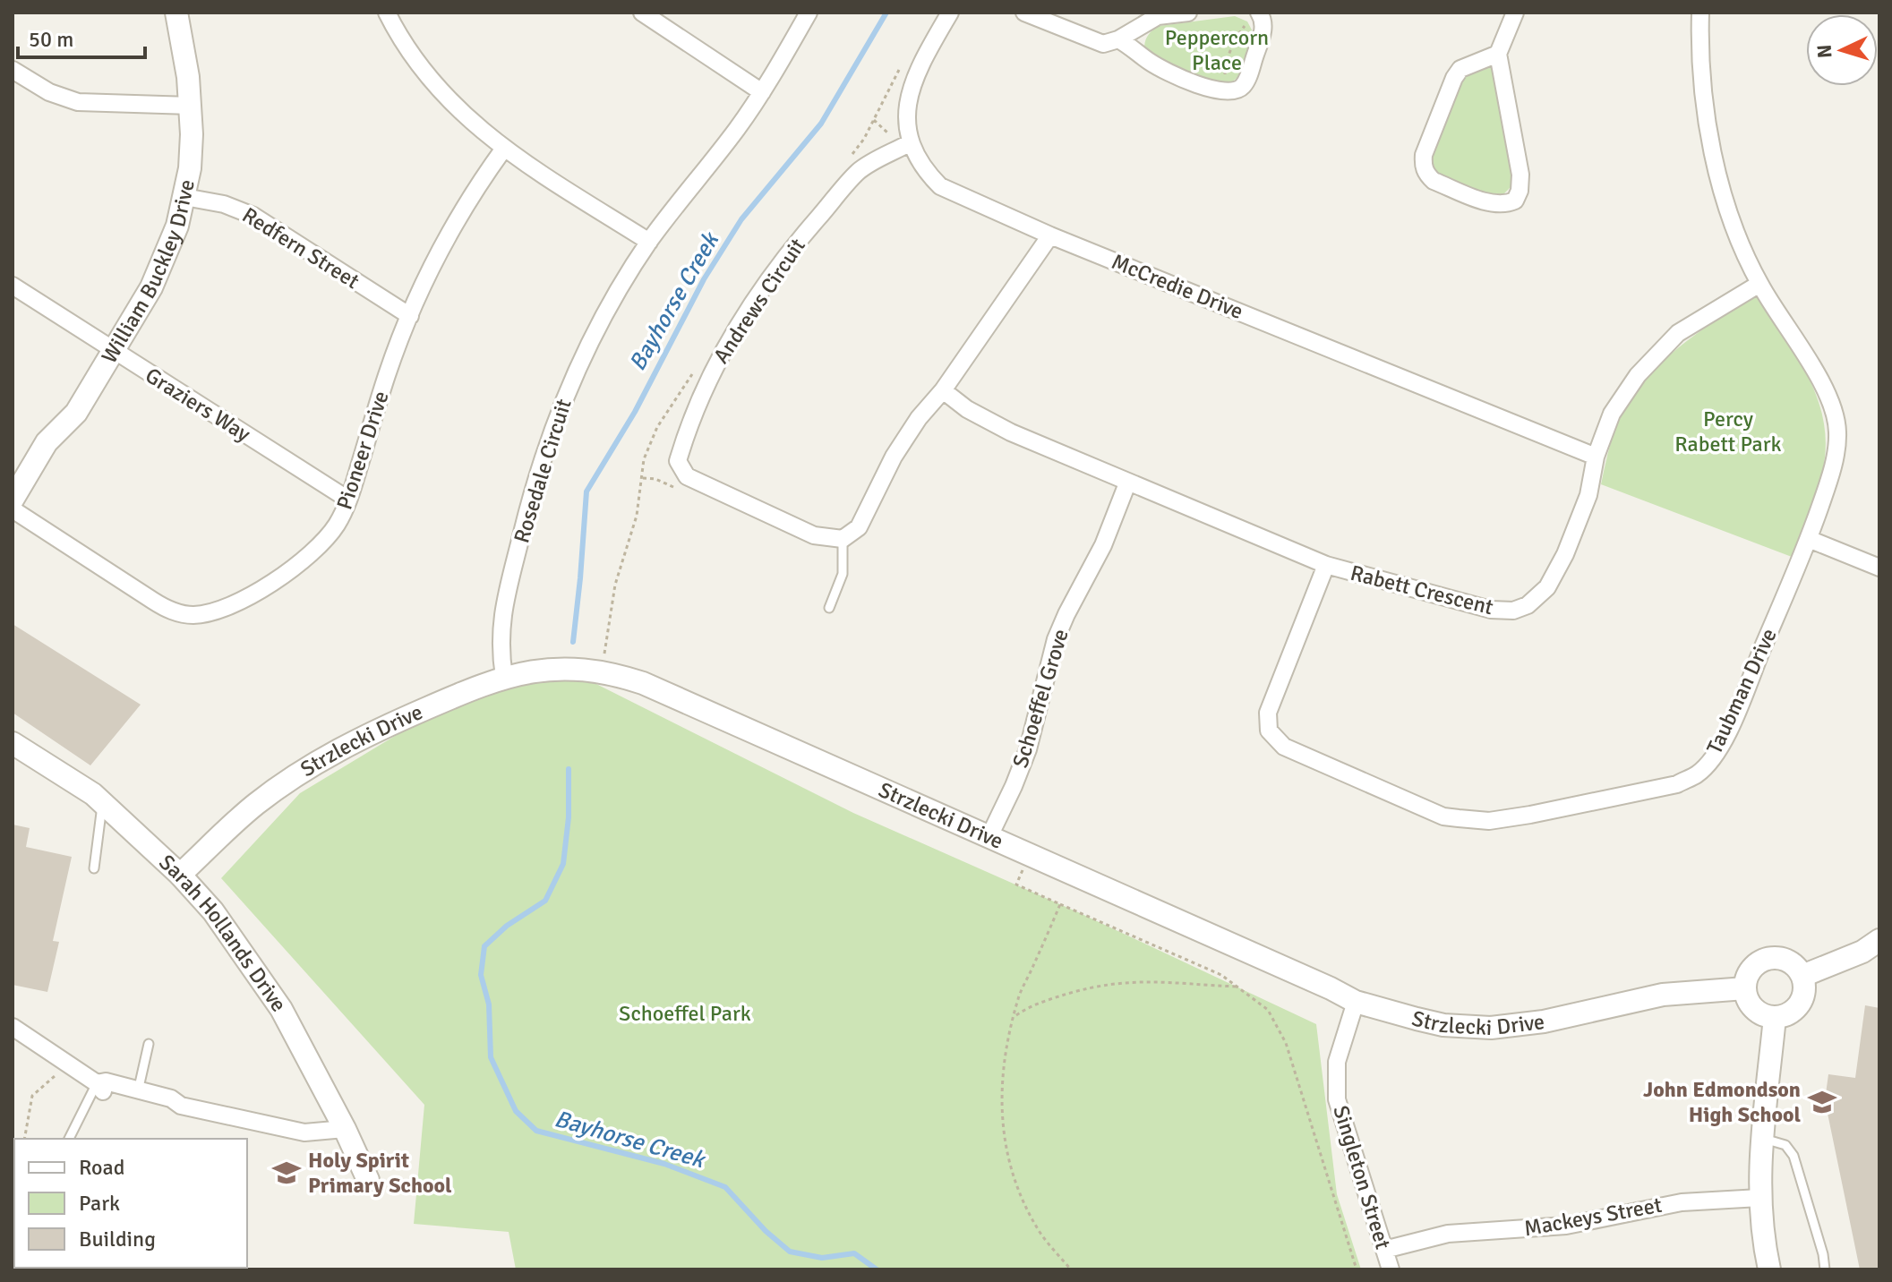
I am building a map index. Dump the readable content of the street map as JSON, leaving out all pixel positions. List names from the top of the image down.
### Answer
{
  "streets": {
    "street": [
      "Redfern Street",
      "William Buckley Drive",
      "McCredie Drive",
      "Andrews Circuit",
      "Graziers Way",
      "Pioneer Drive",
      "Rosedale Circuit",
      "Rabett Crescent",
      "Taubman Drive",
      "Schoeffel Grove",
      "Strzlecki Drive",
      "Sarah Hollands Drive",
      "Singleton Street",
      "Mackeys Street"
    ]
  },
  "crossings": [
    ["Redfern Street", "William Buckley Drive"],
    ["Redfern Street", "Pioneer Drive"],
    ["William Buckley Drive", "Graziers Way"],
    ["McCredie Drive", "Andrews Circuit"],
    ["McCredie Drive", "Rabett Crescent"],
    ["Graziers Way", "Pioneer Drive"],
    ["Rosedale Circuit", "Strzlecki Drive"],
    ["Rabett Crescent", "Taubman Drive"],
    ["Rabett Crescent", "Schoeffel Grove"],
    ["Schoeffel Grove", "Strzlecki Drive"],
    ["Strzlecki Drive", "Sarah Hollands Drive"],
    ["Strzlecki Drive", "Singleton Street"],
    ["Singleton Street", "Mackeys Street"]
  ],
  "water": ["Bayhorse Creek"],
  "parks": ["Peppercorn Place", "Percy Rabett Park", "Schoeffel Park"],
  "places": {
    "school or university": ["John Edmondson High School", "Holy Spirit Primary School"]
  },
  "legend": ["Road", "Park", "Building"],
  "scale_bar": "50 m",
  "north": "left"
}
